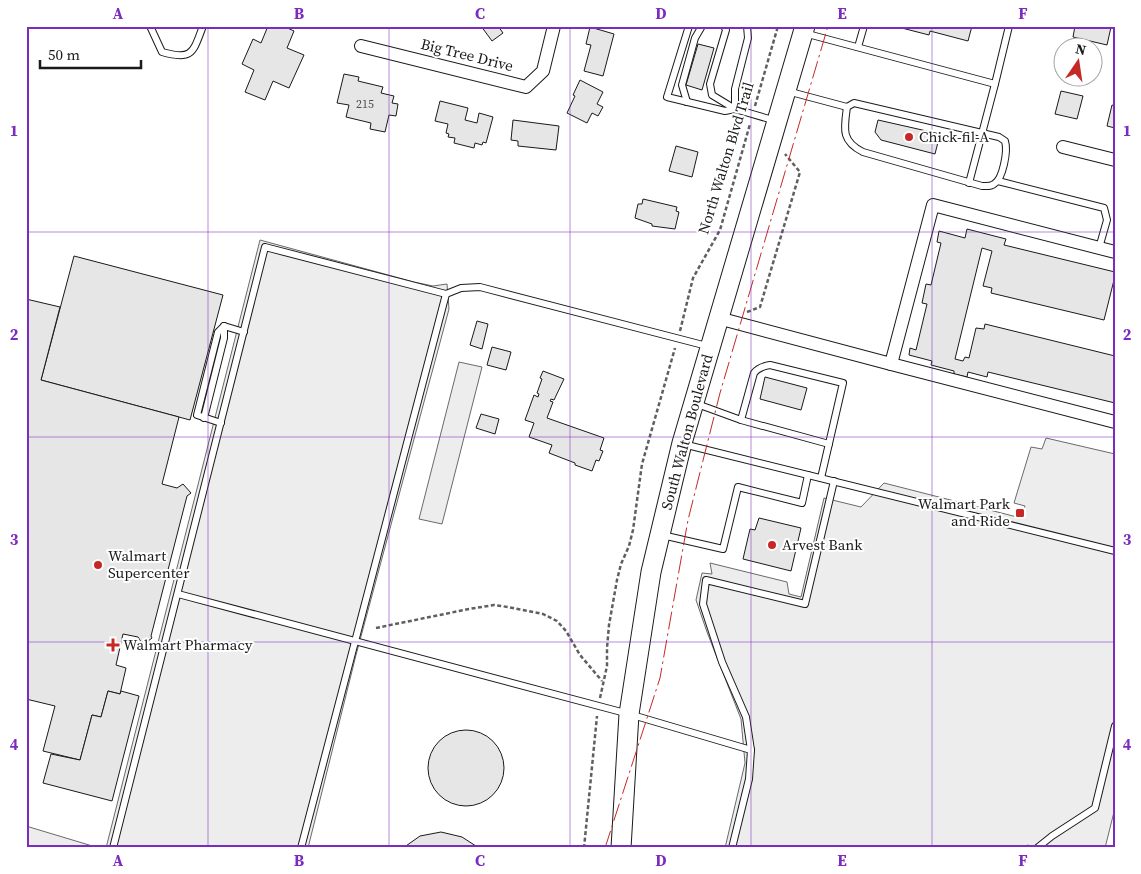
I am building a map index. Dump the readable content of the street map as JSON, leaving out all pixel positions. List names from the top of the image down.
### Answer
{
  "streets": {
    "main road": ["South Walton Boulevard"],
    "street": ["Big Tree Drive"],
    "path": ["North Walton Blvd Trail"]
  },
  "places": {
    "other": ["Chick-fil-A", "Arvest Bank", "Walmart Supercenter"],
    "transit": ["Walmart Park and Ride"],
    "health": ["Walmart Pharmacy"]
  },
  "house_numbers": ["215"],
  "scale_bar": "50 m",
  "north": "top",
  "grid": {
    "columns": [
      "A",
      "B",
      "C",
      "D",
      "E",
      "F"
    ],
    "rows": [
      "1",
      "2",
      "3",
      "4"
    ]
  }
}
